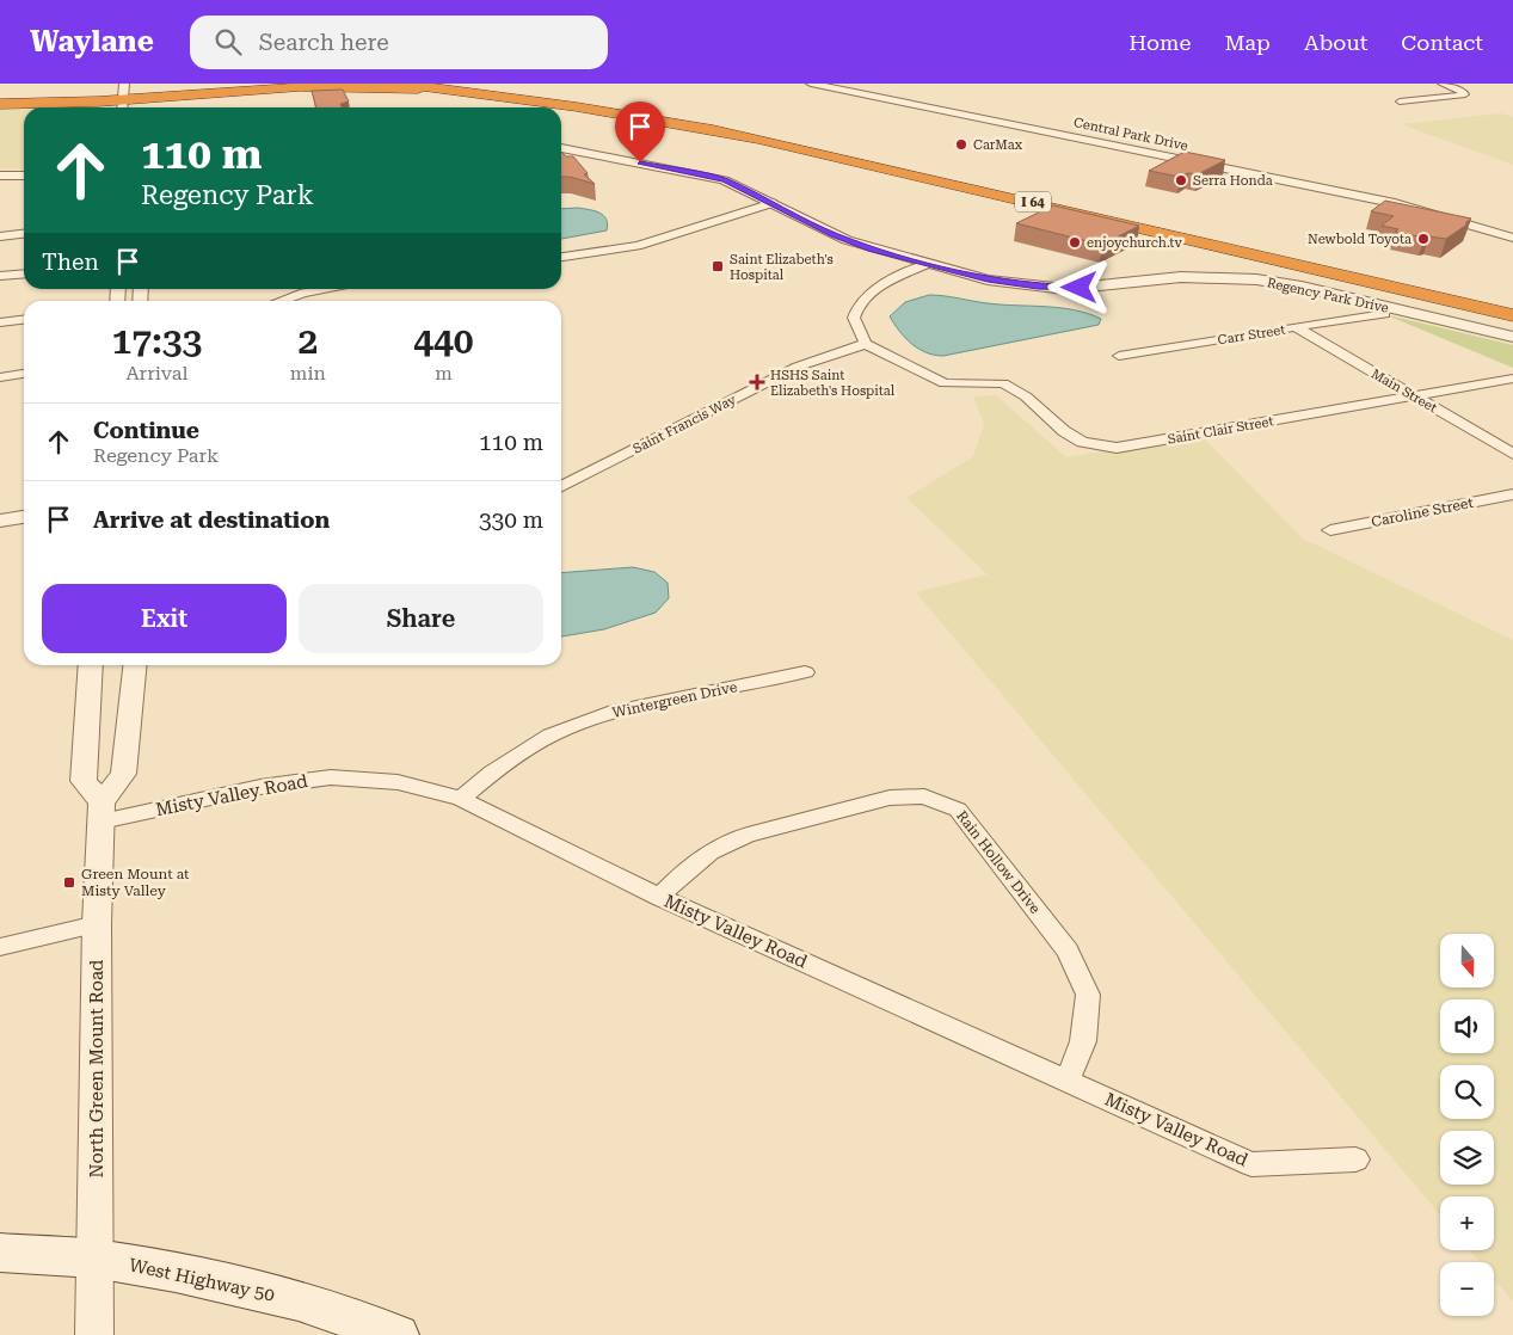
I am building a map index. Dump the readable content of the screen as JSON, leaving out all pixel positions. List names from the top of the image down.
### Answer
{
  "streets": {
    "highway": ["I 64"],
    "main road": ["West Highway 50"],
    "street": [
      "Central Park Drive",
      "Regency Park Drive",
      "Carr Street",
      "Main Street",
      "Saint Francis Way",
      "Saint Clair Street",
      "Caroline Street",
      "Wintergreen Drive",
      "Misty Valley Road",
      "Rain Hollow Drive",
      "North Green Mount Road"
    ]
  },
  "crossings": [
    ["Carr Street", "Main Street"],
    ["Main Street", "Saint Clair Street"],
    ["Saint Francis Way", "Saint Clair Street"],
    ["Wintergreen Drive", "Misty Valley Road"],
    ["Misty Valley Road", "Rain Hollow Drive"],
    ["Misty Valley Road", "North Green Mount Road"],
    ["North Green Mount Road", "West Highway 50"]
  ],
  "places": {
    "other": [
      "CarMax",
      "Serra Honda",
      "Newbold Toyota",
      "enjoychurch.tv"
    ],
    "transit": ["Saint Elizabeth's Hospital", "Green Mount at Misty Valley"],
    "health": ["HSHS Saint Elizabeth's Hospital"]
  },
  "north": "bottom",
  "page": {
    "header": "Waylane",
    "search": "Search here",
    "nav": [
      "Home",
      "Map",
      "About",
      "Contact"
    ],
    "turn": ["110 m", "Regency Park"],
    "then": "Then",
    "eta": [
      "17:33",
      "Arrival",
      "2",
      "min",
      "440",
      "m"
    ],
    "list": [
      {
        "name": "Continue",
        "note": "Regency Park",
        "value": "110 m"
      },
      {
        "name": "Arrive at destination",
        "value": "330 m"
      }
    ],
    "buttons": ["Exit", "Share"],
    "map_buttons": ["+", "−"]
  }
}
